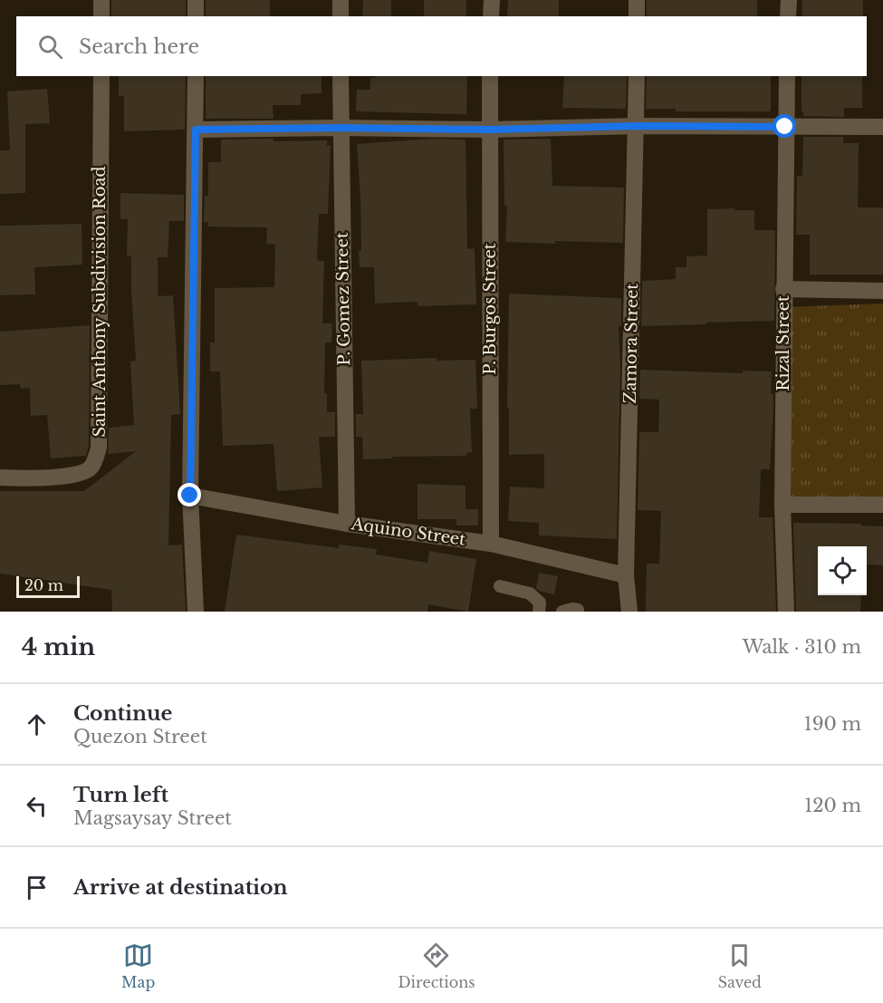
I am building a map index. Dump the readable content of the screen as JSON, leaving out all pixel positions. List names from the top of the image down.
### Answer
{
  "streets": {
    "street": [
      "P. Gomez Street",
      "Saint Anthony Subdivision Road",
      "P. Burgos Street",
      "Zamora Street",
      "Rizal Street",
      "Aquino Street"
    ]
  },
  "crossings": [
    ["P. Gomez Street", "Aquino Street"],
    ["P. Burgos Street", "Aquino Street"],
    ["Zamora Street", "Aquino Street"]
  ],
  "scale_bar": "20 m",
  "page": {
    "search": "Search here",
    "scale": "20 m",
    "heading": ["4 min", "Walk · 310 m"],
    "list": [
      ["Continue", "Quezon Street", "190 m"],
      ["Turn left", "Magsaysay Street", "120 m"],
      "Arrive at destination"
    ],
    "nav": ["Map", "Directions", "Saved"]
  }
}
